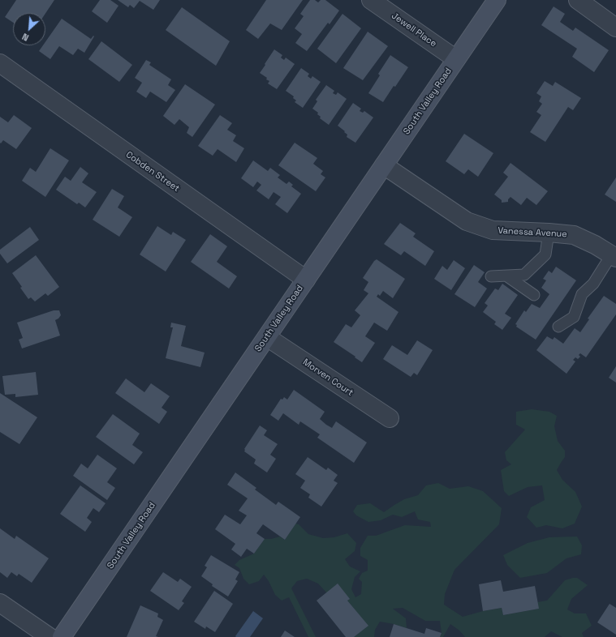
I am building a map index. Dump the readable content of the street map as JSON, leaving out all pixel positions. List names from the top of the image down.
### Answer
{
  "streets": {
    "main road": ["South Valley Road"],
    "street": [
      "Jewell Place",
      "Cobden Street",
      "Vanessa Avenue",
      "Morven Court"
    ]
  },
  "crossings": [
    ["Jewell Place", "South Valley Road"],
    ["South Valley Road", "Cobden Street"],
    ["South Valley Road", "Vanessa Avenue"],
    ["South Valley Road", "Morven Court"]
  ],
  "north": "bottom left"
}
